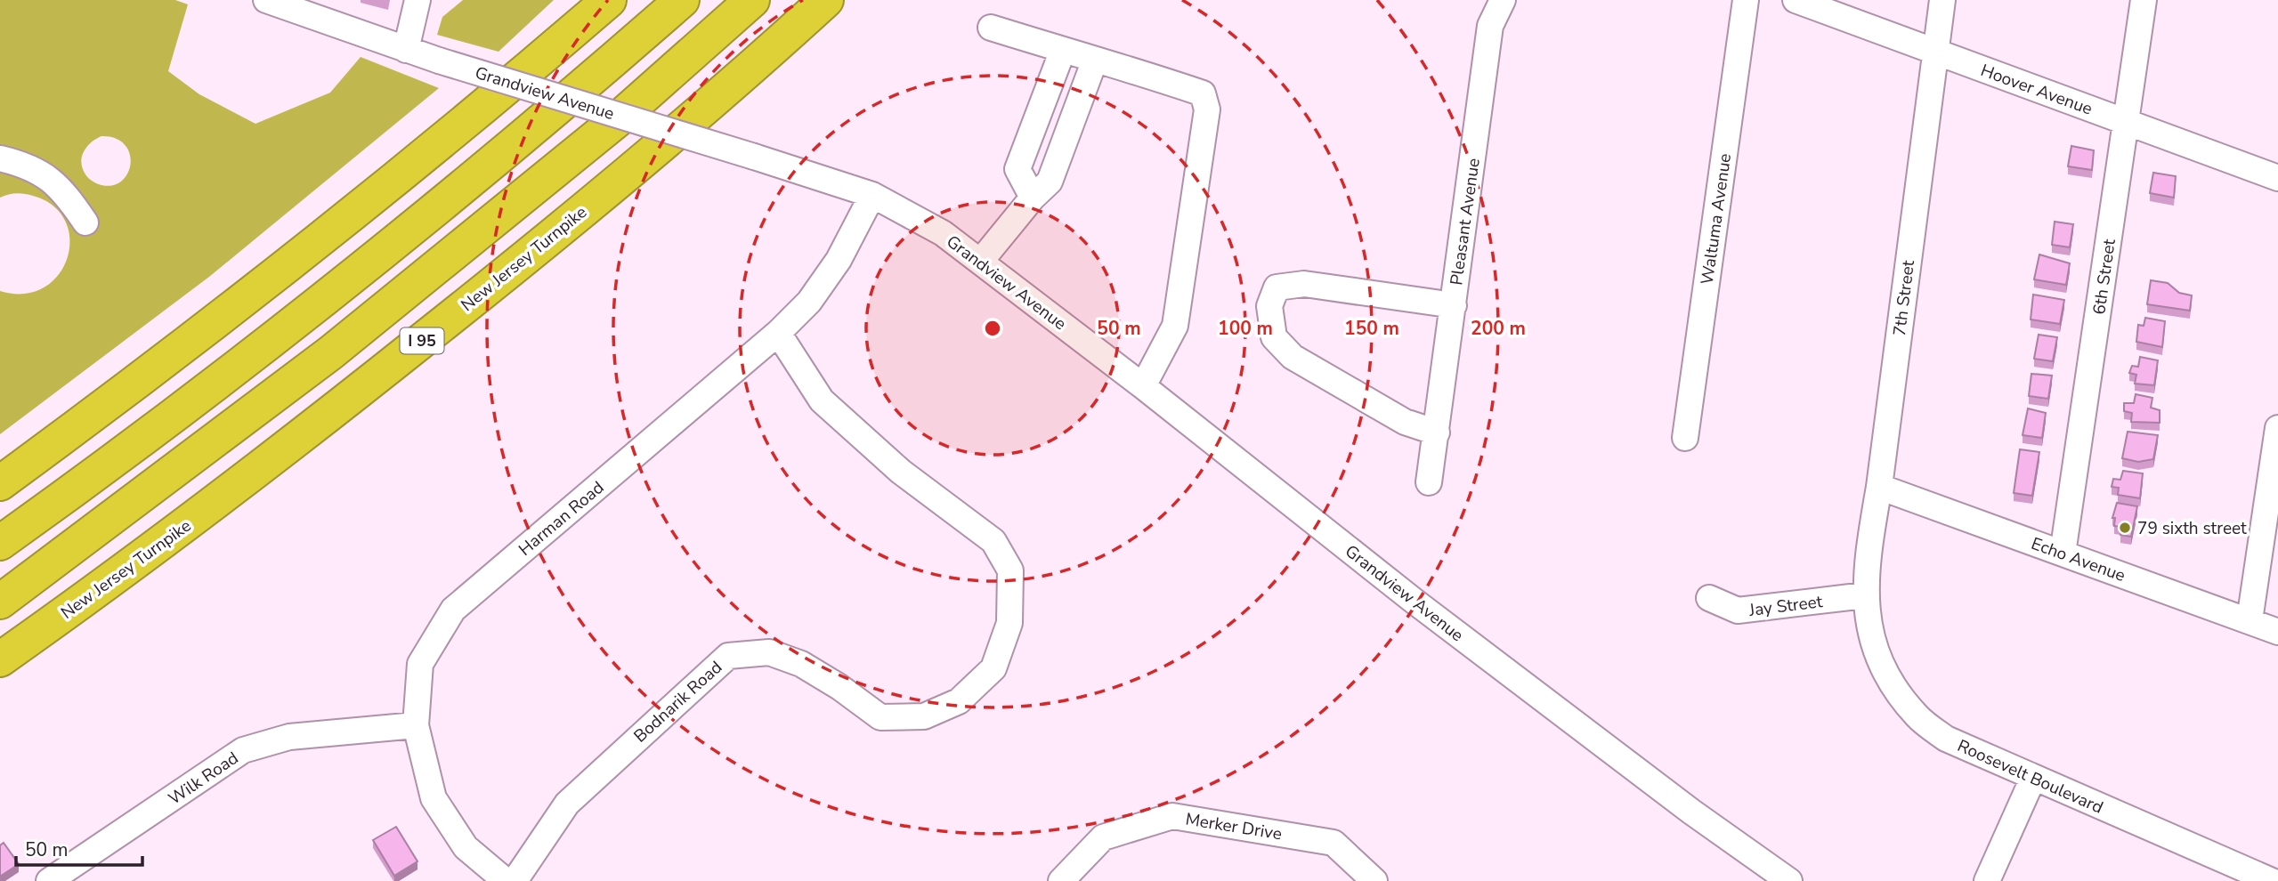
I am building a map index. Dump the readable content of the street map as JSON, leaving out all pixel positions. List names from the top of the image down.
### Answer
{
  "streets": {
    "highway": ["New Jersey Turnpike", "I 95"],
    "street": [
      "Hoover Avenue",
      "Grandview Avenue",
      "Waltuma Avenue",
      "Pleasant Avenue",
      "6th Street",
      "7th Street",
      "Harman Road",
      "Echo Avenue",
      "Jay Street",
      "Bodnarik Road",
      "Roosevelt Boulevard",
      "Wilk Road",
      "Merker Drive"
    ]
  },
  "crossings": [
    ["Hoover Avenue", "6th Street"],
    ["Hoover Avenue", "7th Street"],
    ["Grandview Avenue", "Harman Road"],
    ["6th Street", "Echo Avenue"],
    ["7th Street", "Echo Avenue"],
    ["7th Street", "Jay Street"],
    ["7th Street", "Roosevelt Boulevard"],
    ["Harman Road", "Bodnarik Road"],
    ["Harman Road", "Wilk Road"],
    ["Jay Street", "Roosevelt Boulevard"]
  ],
  "places": ["79 sixth street"],
  "scale_bar": "50 m",
  "rings": [
    "50 m",
    "100 m",
    "150 m",
    "200 m"
  ]
}
